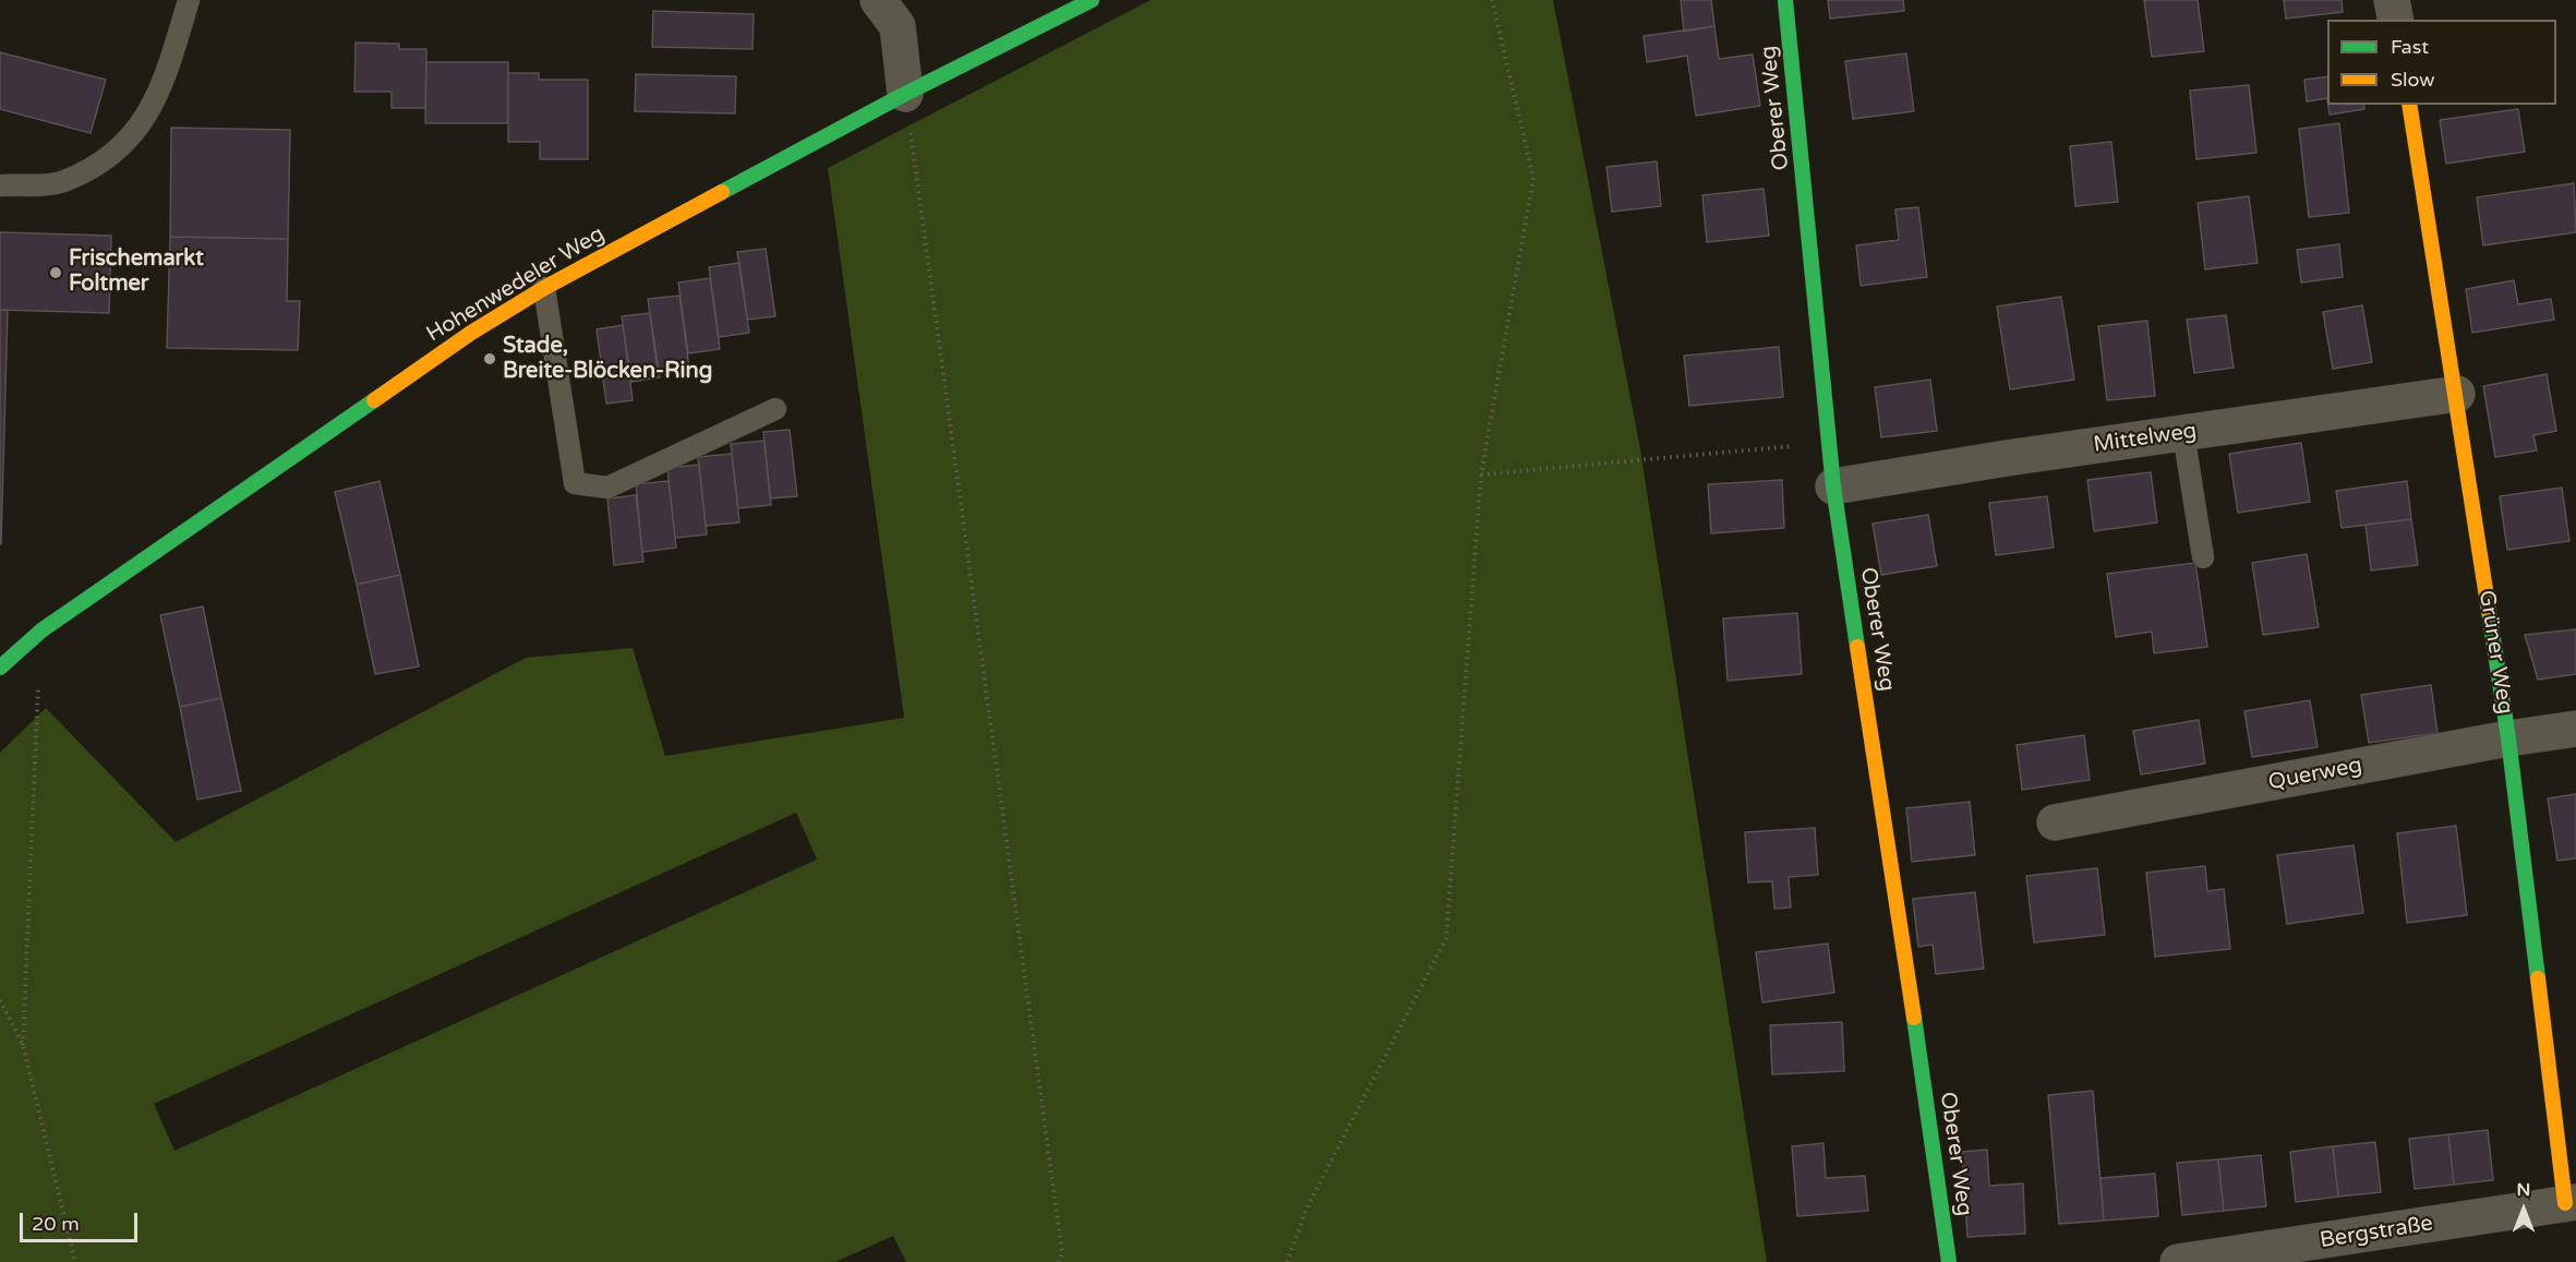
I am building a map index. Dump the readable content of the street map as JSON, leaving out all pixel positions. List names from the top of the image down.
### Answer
{
  "streets": {
    "street": [
      "Oberer Weg",
      "Hohenwedeler Weg",
      "Mittelweg",
      "Grüner Weg",
      "Querweg",
      "Bergstraße"
    ]
  },
  "crossings": [
    ["Oberer Weg", "Mittelweg"],
    ["Mittelweg", "Grüner Weg"],
    ["Grüner Weg", "Querweg"],
    ["Grüner Weg", "Bergstraße"]
  ],
  "places": ["Frischemarkt Foltmer", "Stade, Breite-Blöcken-Ring"],
  "legend": ["Fast", "Slow"],
  "scale_bar": "20 m",
  "north": "top"
}
